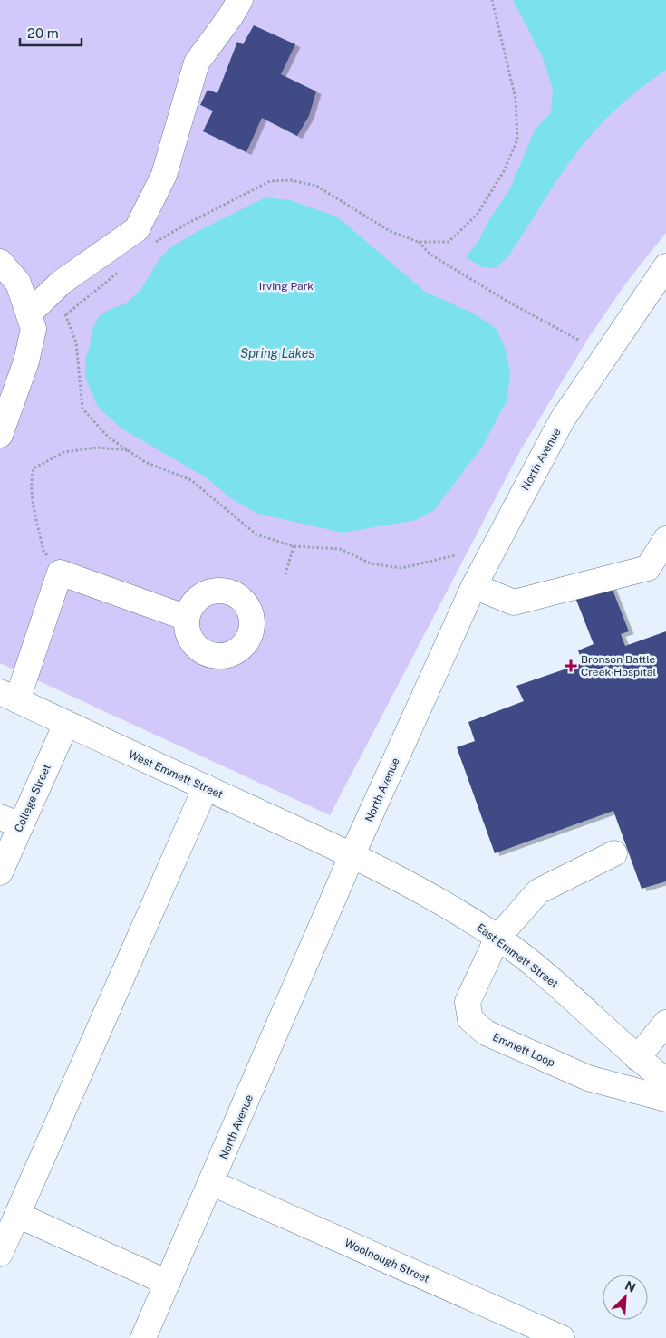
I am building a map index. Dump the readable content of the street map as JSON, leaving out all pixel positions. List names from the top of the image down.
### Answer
{
  "streets": {
    "street": [
      "North Avenue",
      "West Emmett Street",
      "College Street",
      "East Emmett Street",
      "Emmett Loop",
      "Woolnough Street"
    ]
  },
  "crossings": [
    ["North Avenue", "West Emmett Street"],
    ["North Avenue", "East Emmett Street"],
    ["North Avenue", "Woolnough Street"],
    ["West Emmett Street", "College Street"],
    ["West Emmett Street", "East Emmett Street"],
    ["East Emmett Street", "Emmett Loop"]
  ],
  "water": ["Spring Lakes"],
  "parks": ["Irving Park"],
  "places": {
    "health": ["Bronson Battle Creek Hospital"]
  },
  "scale_bar": "20 m",
  "north": "top right"
}
